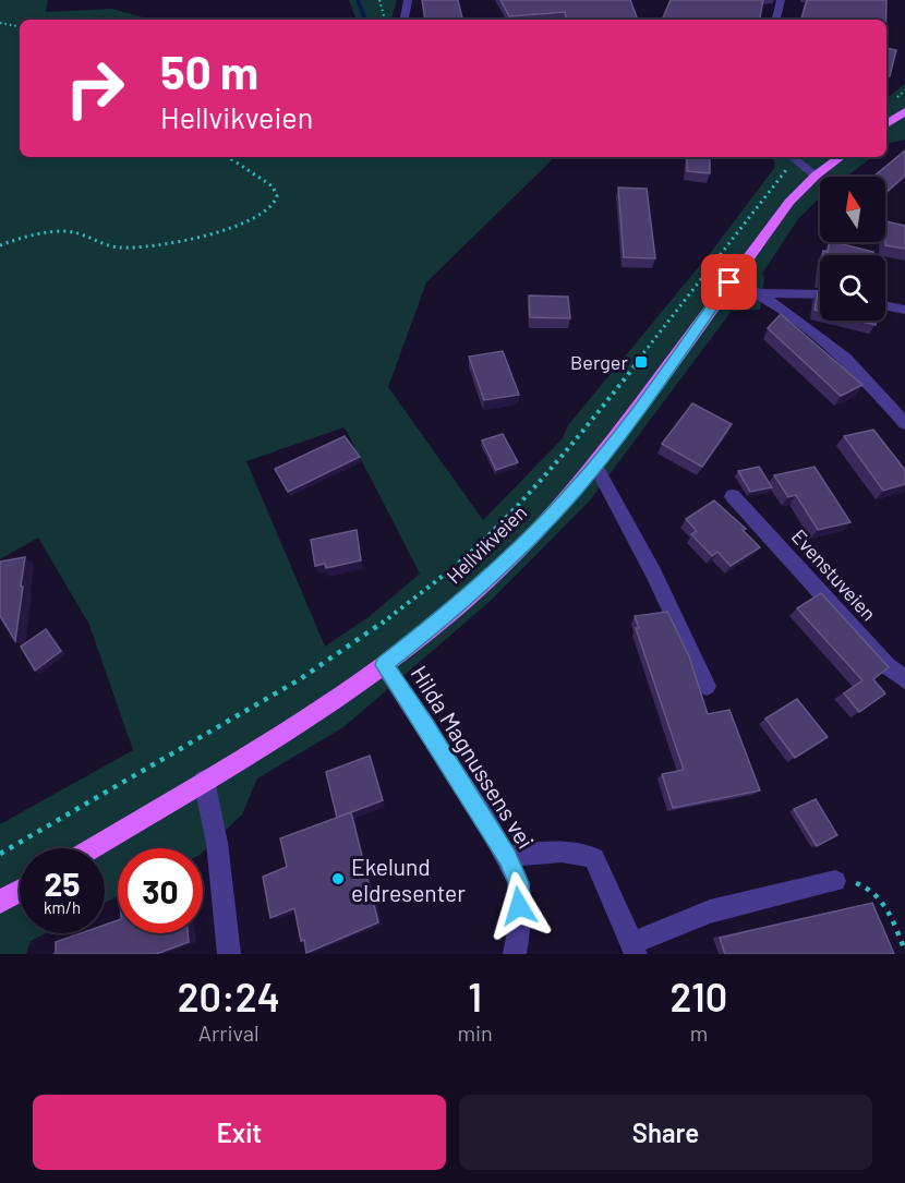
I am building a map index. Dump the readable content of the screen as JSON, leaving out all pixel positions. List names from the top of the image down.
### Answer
{
  "streets": {
    "main road": ["Hellvikveien"],
    "street": ["Evenstuveien", "Hilda Magnussens vei"]
  },
  "crossings": [
    ["Hellvikveien", "Hilda Magnussens vei"]
  ],
  "places": {
    "transit": ["Berger"],
    "other": ["Ekelund eldresenter"]
  },
  "north": "top",
  "page": {
    "turn": ["50 m", "Hellvikveien"],
    "speed": "25 km/h",
    "limit": "30",
    "eta": [
      "20:24",
      "Arrival",
      "1",
      "min",
      "210",
      "m"
    ],
    "buttons": ["Exit", "Share"]
  }
}
